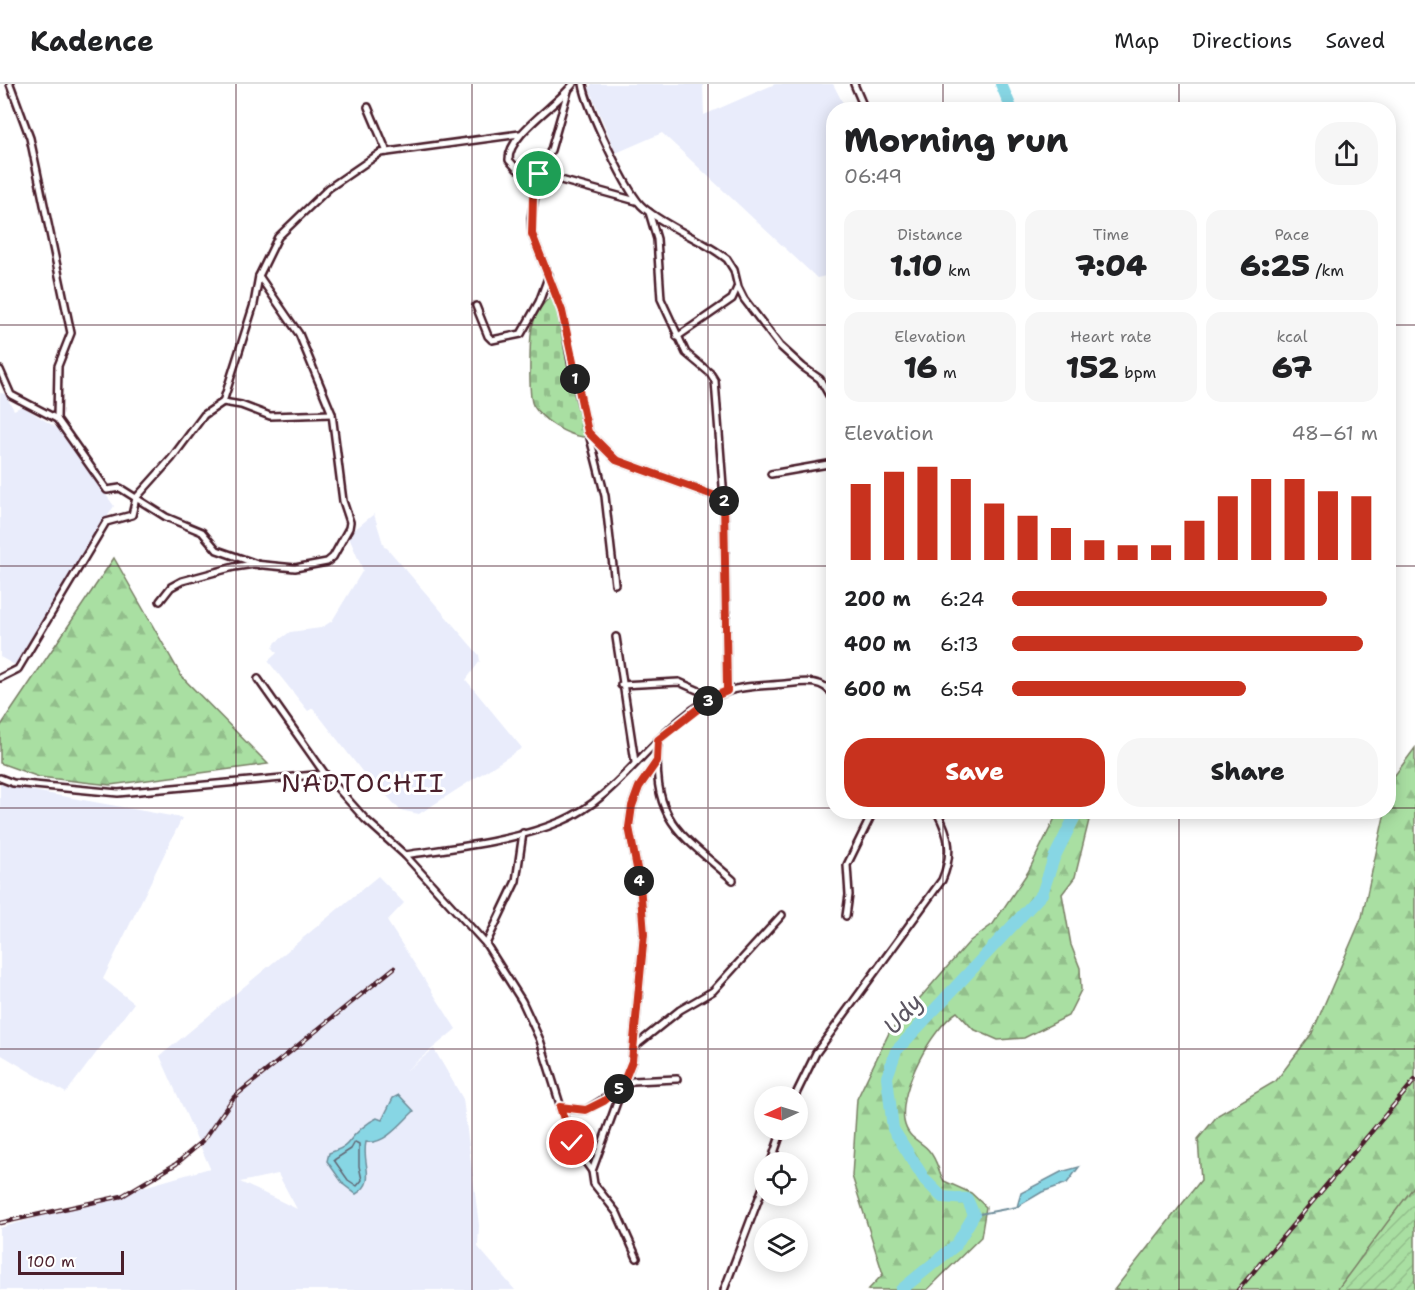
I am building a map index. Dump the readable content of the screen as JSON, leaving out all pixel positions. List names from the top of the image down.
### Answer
{
  "districts": ["NADTOCHII"],
  "water": ["Udy"],
  "scale_bar": "100 m",
  "north": "left",
  "page": {
    "header": "Kadence",
    "nav": ["Map", "Directions", "Saved"],
    "heading": ["Morning run", "06:49"],
    "stats": [
      ["Distance", "1.10 km"],
      ["Time", "7:04"],
      ["Pace", "6:25 /km"],
      ["Elevation", "16 m"],
      ["Heart rate", "152 bpm"],
      ["kcal", "67"]
    ],
    "pins": [
      "1",
      "2",
      "3",
      "4",
      "5"
    ],
    "chart": ["Elevation", "48–61 m"],
    "list": [
      {
        "name": "200 m",
        "note": "6:24"
      },
      {
        "name": "400 m",
        "note": "6:13"
      },
      {
        "name": "600 m",
        "note": "6:54"
      }
    ],
    "buttons": ["Save", "Share"],
    "scale": "100 m"
  }
}
